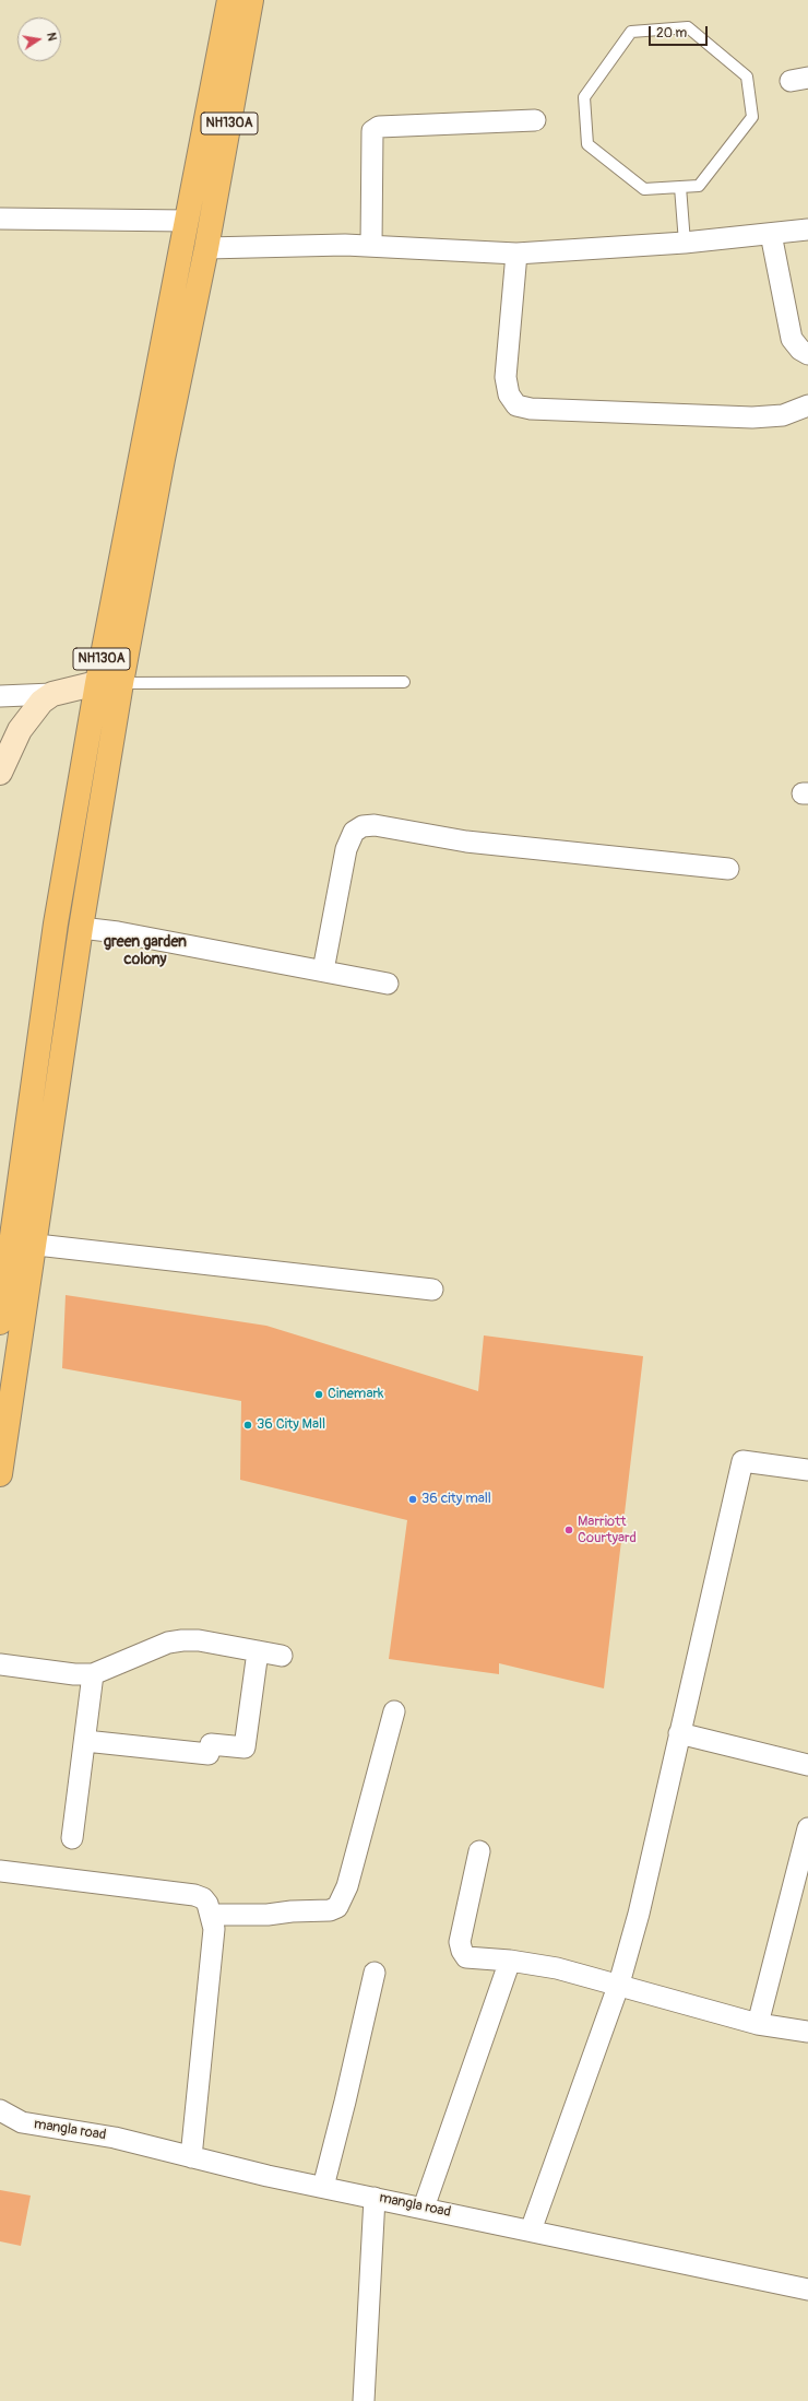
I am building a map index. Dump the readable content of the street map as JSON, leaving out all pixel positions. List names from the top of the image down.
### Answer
{
  "streets": {
    "highway": ["NH130A"],
    "street": ["mangla road"]
  },
  "districts": ["green garden colony"],
  "places": [
    "Cinemark",
    "36 City Mall",
    "36 city mall",
    "Marriott Courtyard"
  ],
  "scale_bar": "20 m",
  "north": "right"
}
